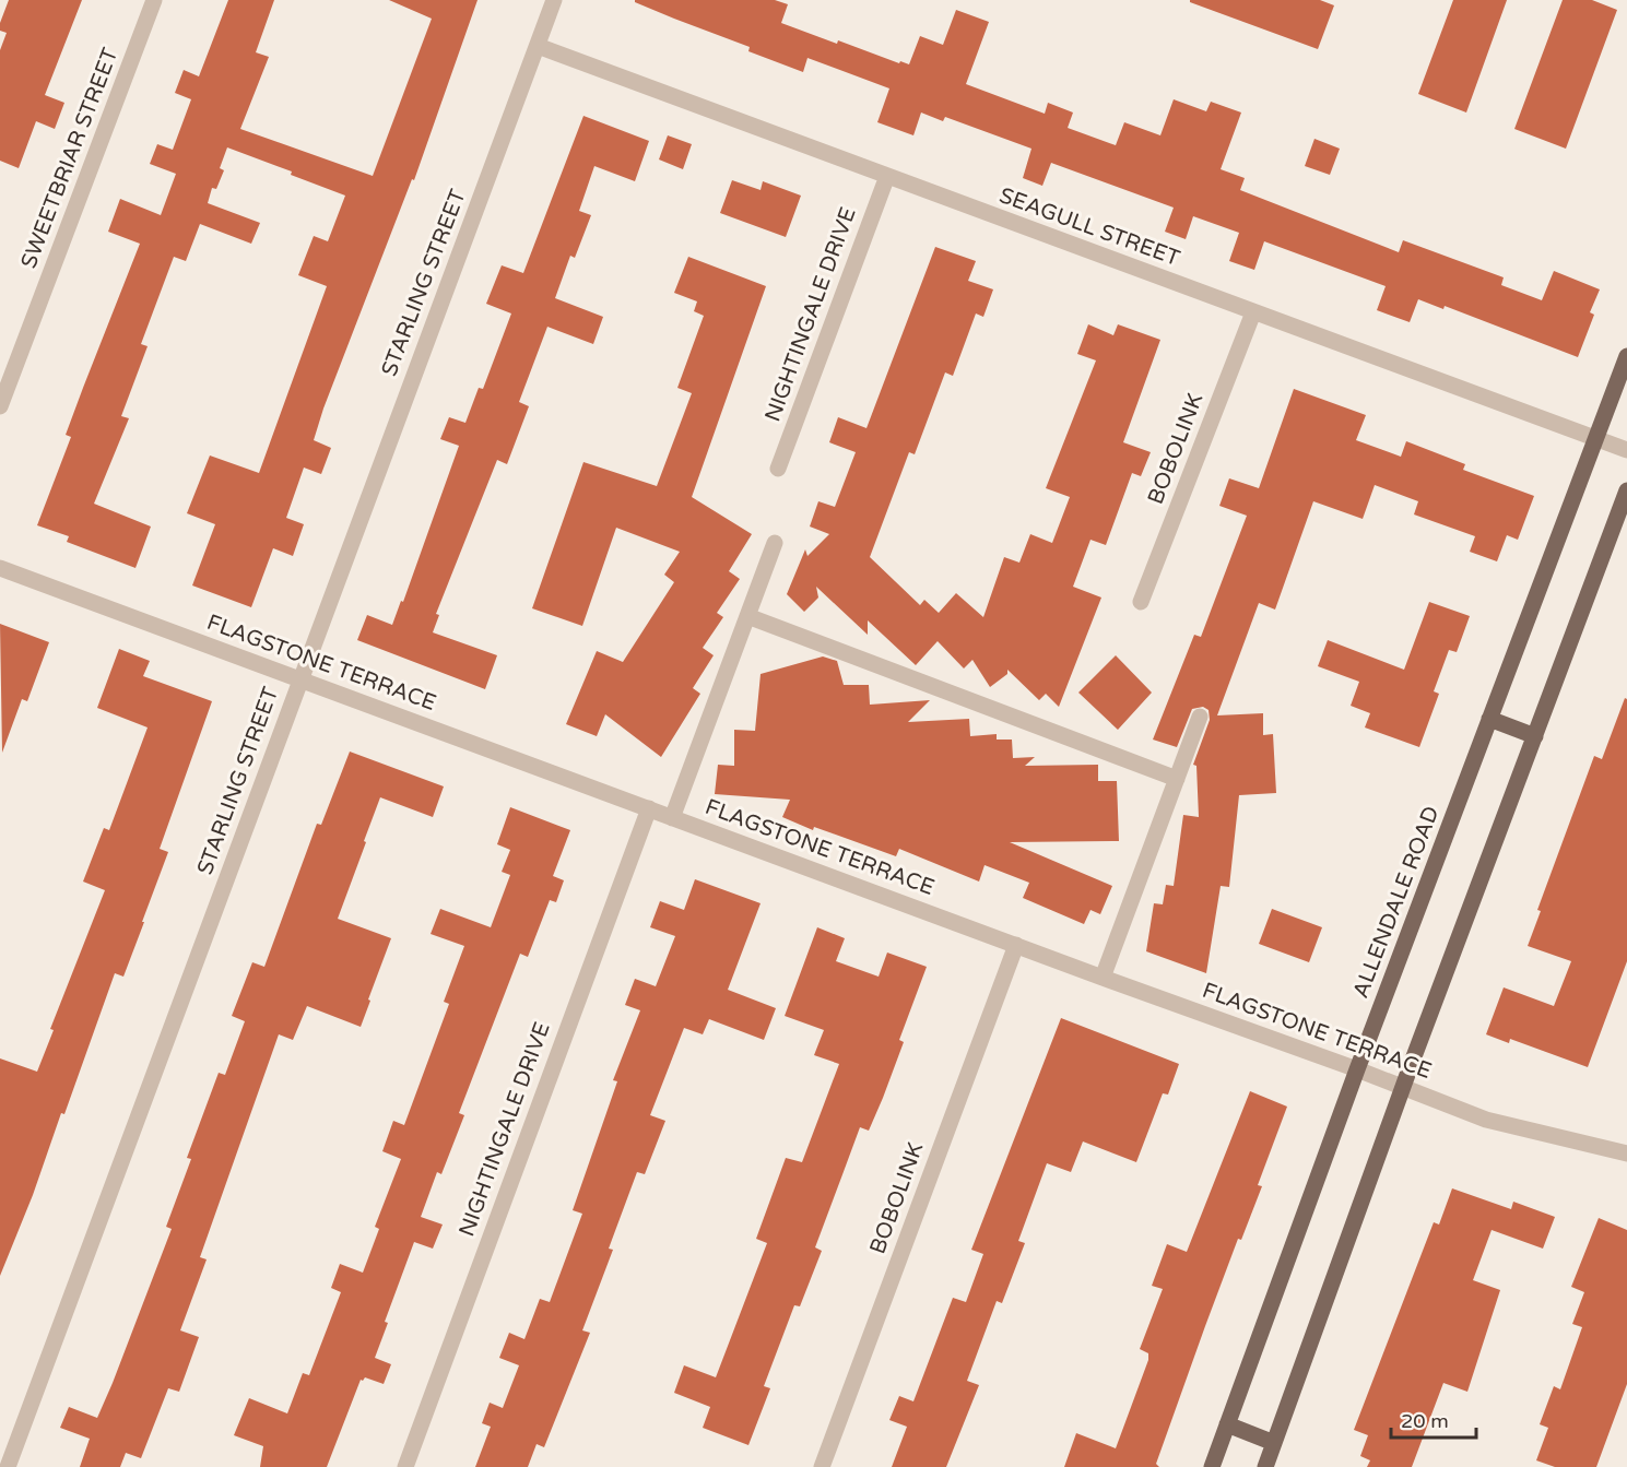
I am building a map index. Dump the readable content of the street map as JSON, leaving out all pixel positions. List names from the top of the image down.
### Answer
{
  "streets": {
    "main road": ["ALLENDALE ROAD"],
    "street": [
      "SWEETBRIAR STREET",
      "SEAGULL STREET",
      "STARLING STREET",
      "NIGHTINGALE DRIVE",
      "BOBOLINK",
      "FLAGSTONE TERRACE"
    ]
  },
  "crossings": [
    ["SEAGULL STREET", "STARLING STREET"],
    ["SEAGULL STREET", "NIGHTINGALE DRIVE"],
    ["SEAGULL STREET", "BOBOLINK"],
    ["SEAGULL STREET", "ALLENDALE ROAD"],
    ["STARLING STREET", "FLAGSTONE TERRACE"],
    ["NIGHTINGALE DRIVE", "FLAGSTONE TERRACE"],
    ["BOBOLINK", "FLAGSTONE TERRACE"],
    ["FLAGSTONE TERRACE", "ALLENDALE ROAD"]
  ],
  "scale_bar": "20 m"
}
